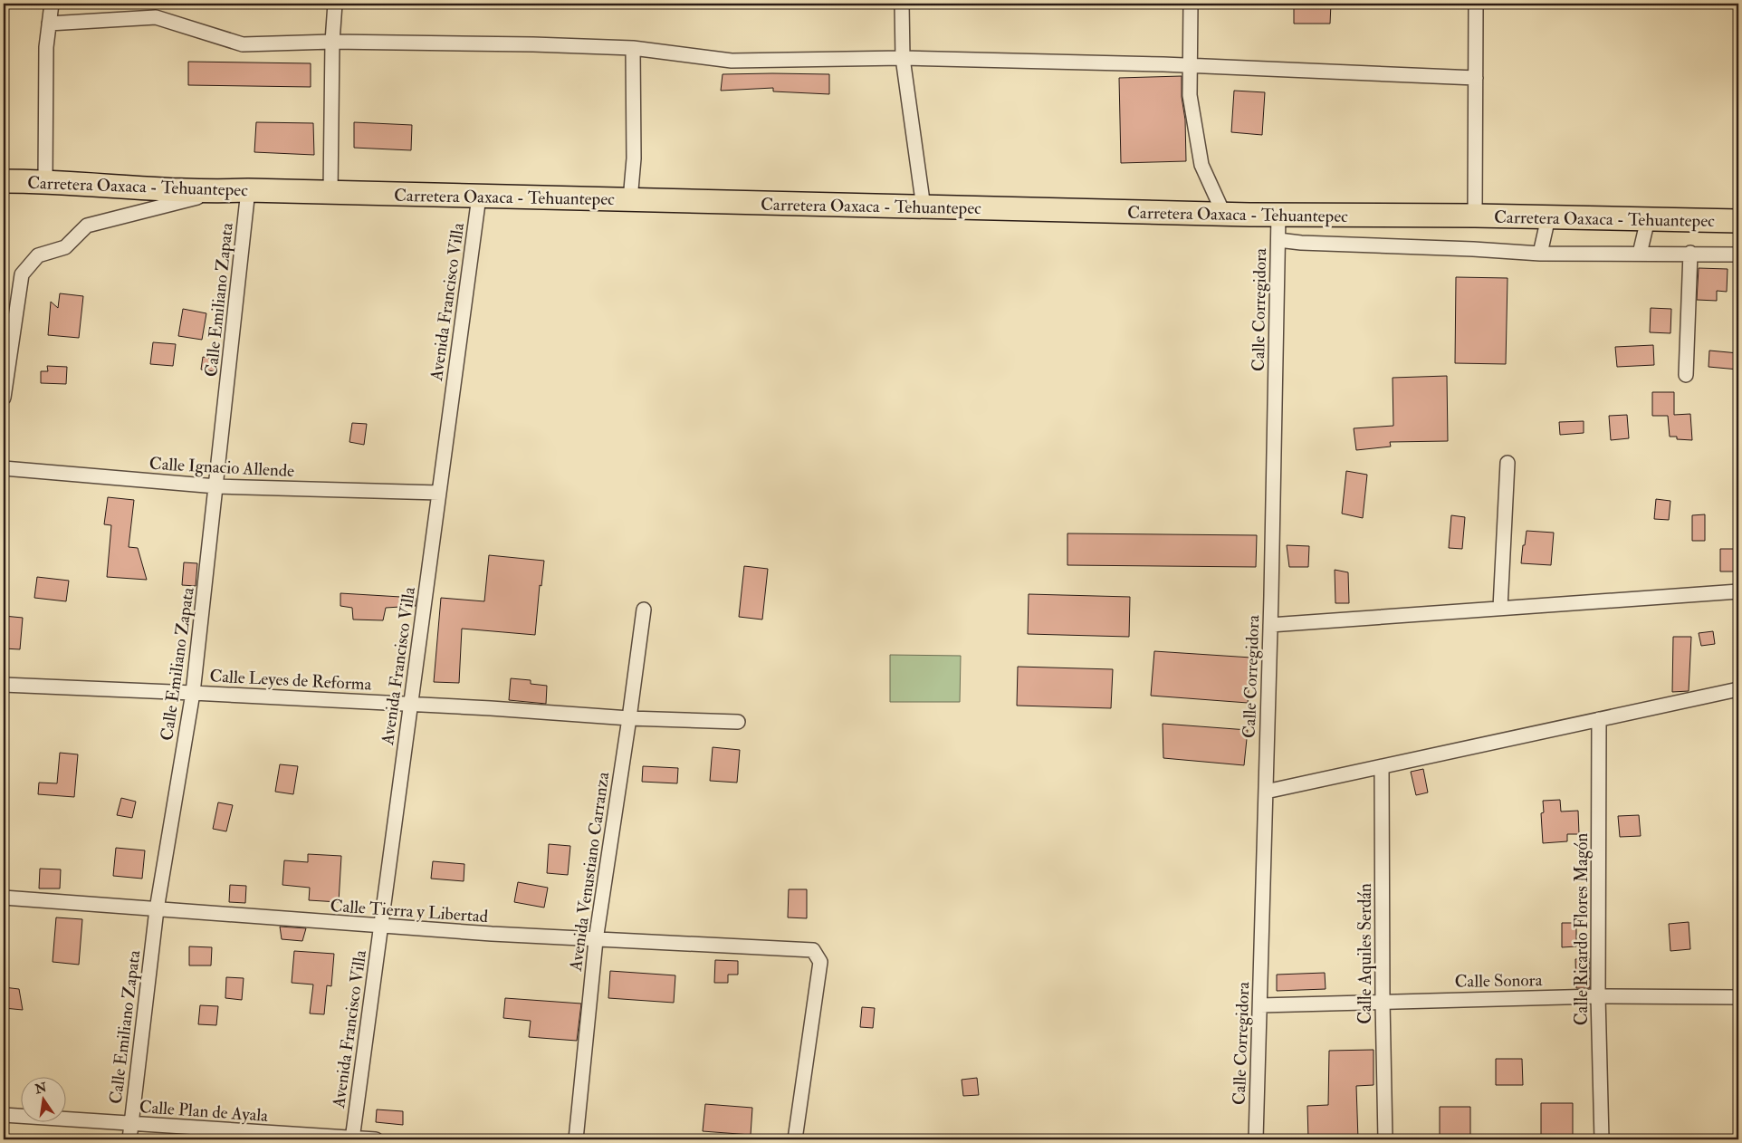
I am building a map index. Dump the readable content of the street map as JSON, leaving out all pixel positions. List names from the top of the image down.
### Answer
{
  "streets": {
    "main road": ["Carretera Oaxaca - Tehuantepec"],
    "street": [
      "Calle Emiliano Zapata",
      "Avenida Francisco Villa",
      "Calle Corregidora",
      "Calle Ignacio Allende",
      "Calle Leyes de Reforma",
      "Avenida Venustiano Carranza",
      "Calle Tierra y Libertad",
      "Calle Ricardo Flores Magón",
      "Calle Aquiles Serdán",
      "Calle Sonora",
      "Calle Plan de Ayala"
    ]
  },
  "crossings": [
    ["Carretera Oaxaca - Tehuantepec", "Calle Emiliano Zapata"],
    ["Carretera Oaxaca - Tehuantepec", "Avenida Francisco Villa"],
    ["Carretera Oaxaca - Tehuantepec", "Calle Corregidora"],
    ["Calle Emiliano Zapata", "Calle Ignacio Allende"],
    ["Calle Emiliano Zapata", "Calle Leyes de Reforma"],
    ["Calle Emiliano Zapata", "Calle Tierra y Libertad"],
    ["Calle Emiliano Zapata", "Calle Plan de Ayala"],
    ["Avenida Francisco Villa", "Calle Ignacio Allende"],
    ["Avenida Francisco Villa", "Calle Leyes de Reforma"],
    ["Avenida Francisco Villa", "Calle Tierra y Libertad"],
    ["Avenida Francisco Villa", "Calle Plan de Ayala"],
    ["Calle Corregidora", "Calle Sonora"],
    ["Calle Leyes de Reforma", "Avenida Venustiano Carranza"],
    ["Avenida Venustiano Carranza", "Calle Tierra y Libertad"],
    ["Calle Ricardo Flores Magón", "Calle Sonora"],
    ["Calle Aquiles Serdán", "Calle Sonora"]
  ],
  "north": "top"
}
